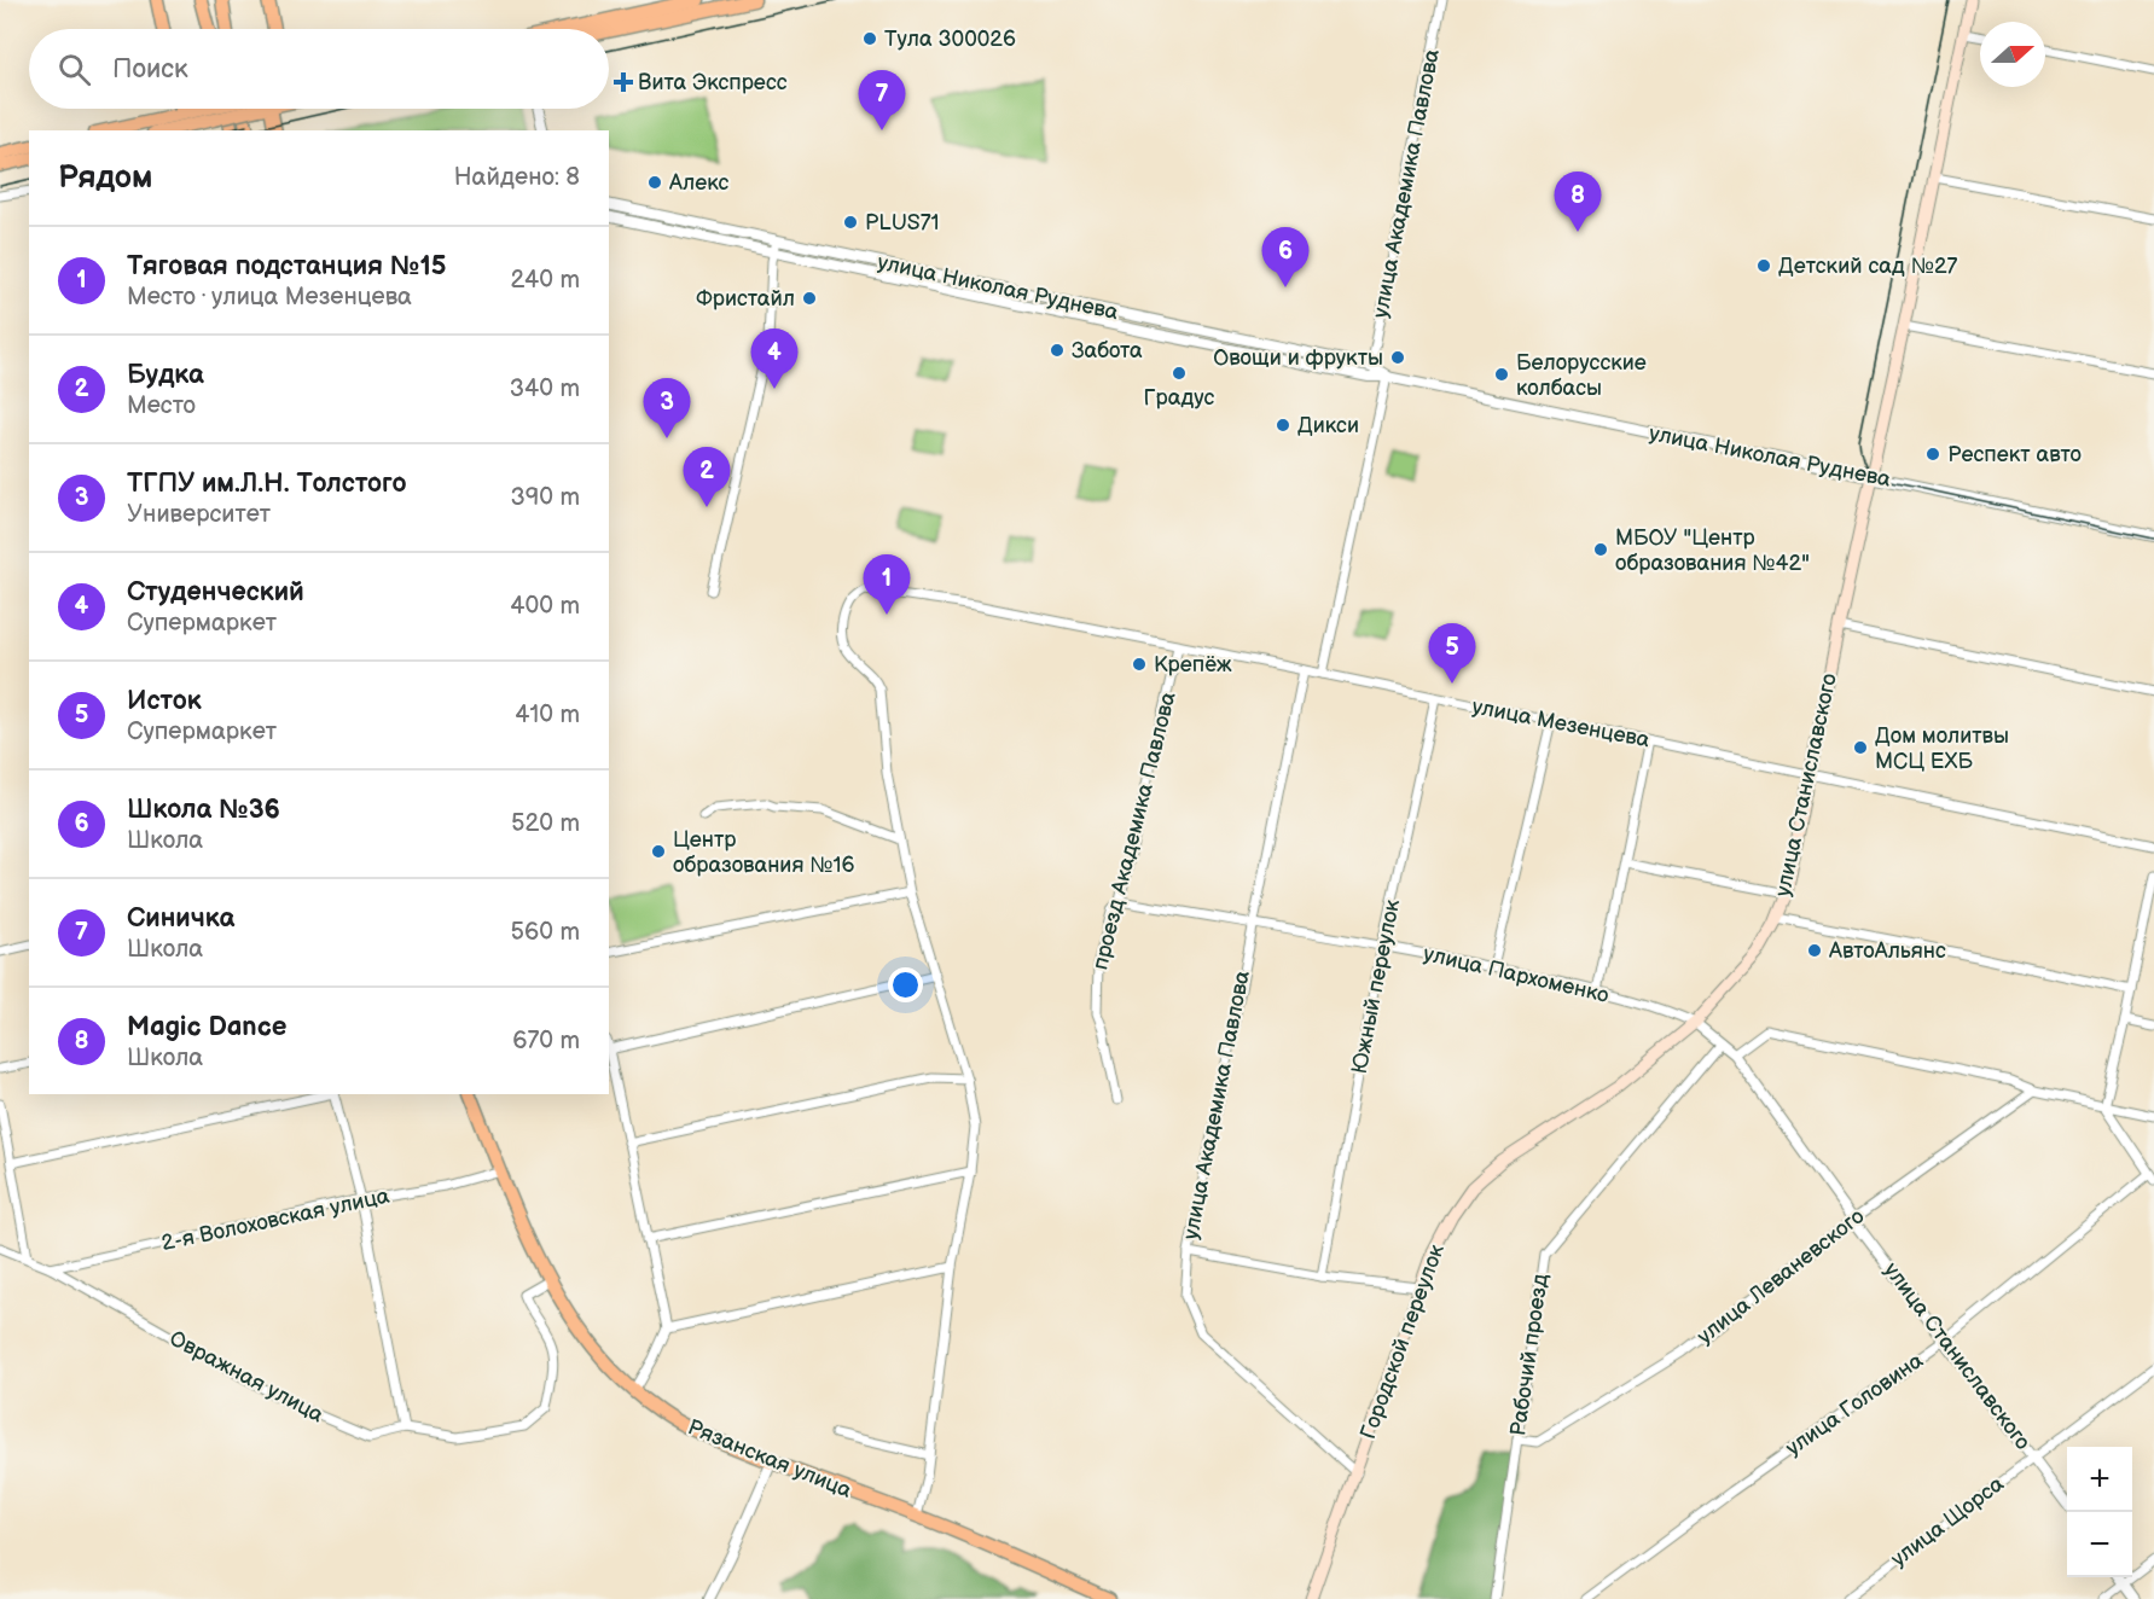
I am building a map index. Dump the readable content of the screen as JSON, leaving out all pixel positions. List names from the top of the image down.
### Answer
{
  "streets": {
    "main road": ["улица Станиславского", "Городской переулок", "Рязанская улица"],
    "street": [
      "улица Академика Павлова",
      "улица Николая Руднева",
      "улица Мезенцева",
      "проезд Академика Павлова",
      "улица Пархоменко",
      "Южный переулок",
      "2-я Волоховская улица",
      "улица Леваневского",
      "Рабочий проезд",
      "Овражная улица",
      "улица Головина",
      "улица Щорса"
    ]
  },
  "crossings": [
    ["улица Академика Павлова", "улица Николая Руднева"],
    ["улица Академика Павлова", "улица Мезенцева"],
    ["улица Академика Павлова", "улица Пархоменко"],
    ["улица Академика Павлова", "Городской переулок"],
    ["улица Николая Руднева", "улица Станиславского"],
    ["улица Мезенцева", "улица Станиславского"],
    ["улица Мезенцева", "проезд Академика Павлова"],
    ["улица Мезенцева", "Южный переулок"],
    ["улица Станиславского", "улица Пархоменко"],
    ["улица Станиславского", "улица Леваневского"],
    ["улица Станиславского", "Городской переулок"],
    ["улица Станиславского", "Рабочий проезд"],
    ["улица Станиславского", "улица Головина"],
    ["улица Станиславского", "улица Щорса"],
    ["проезд Академика Павлова", "улица Пархоменко"],
    ["улица Пархоменко", "Южный переулок"],
    ["улица Пархоменко", "Городской переулок"],
    ["2-я Волоховская улица", "Овражная улица"],
    ["2-я Волоховская улица", "Рязанская улица"],
    ["улица Леваневского", "Рабочий проезд"],
    ["Овражная улица", "Рязанская улица"]
  ],
  "places": {
    "other": [
      "Тула 300026",
      "Алекс",
      "PLUS71",
      "Детский сад №27",
      "Фристайл",
      "Забота",
      "Овощи и фрукты",
      "Градус",
      "Белорусские колбасы",
      "Дикси",
      "Респект авто",
      "МБОУ \"Центр образования №42\"",
      "Крепёж",
      "Дом молитвы МСЦ ЕХБ",
      "Центр образования №16",
      "АвтоАльянс"
    ],
    "health": ["Вита Экспресс"]
  },
  "north": "right",
  "page": {
    "search": "Поиск",
    "pins": [
      "7",
      "8",
      "6",
      "4",
      "3",
      "2",
      "1",
      "5"
    ],
    "heading": ["Рядом", "Найдено: 8"],
    "list": [
      {
        "mark": "1",
        "name": "Тяговая подстанция №15",
        "note": "Место · улица Мезенцева",
        "value": "240 m"
      },
      {
        "mark": "2",
        "name": "Будка",
        "note": "Место",
        "value": "340 m"
      },
      {
        "mark": "3",
        "name": "ТГПУ им.Л.Н. Толстого",
        "note": "Университет",
        "value": "390 m"
      },
      {
        "mark": "4",
        "name": "Студенческий",
        "note": "Супермаркет",
        "value": "400 m"
      },
      {
        "mark": "5",
        "name": "Исток",
        "note": "Супермаркет",
        "value": "410 m"
      },
      {
        "mark": "6",
        "name": "Школа №36",
        "note": "Школа",
        "value": "520 m"
      },
      {
        "mark": "7",
        "name": "Синичка",
        "note": "Школа",
        "value": "560 m"
      },
      {
        "mark": "8",
        "name": "Magic Dance",
        "note": "Школа",
        "value": "670 m"
      }
    ],
    "map_buttons": ["+", "−"]
  }
}
